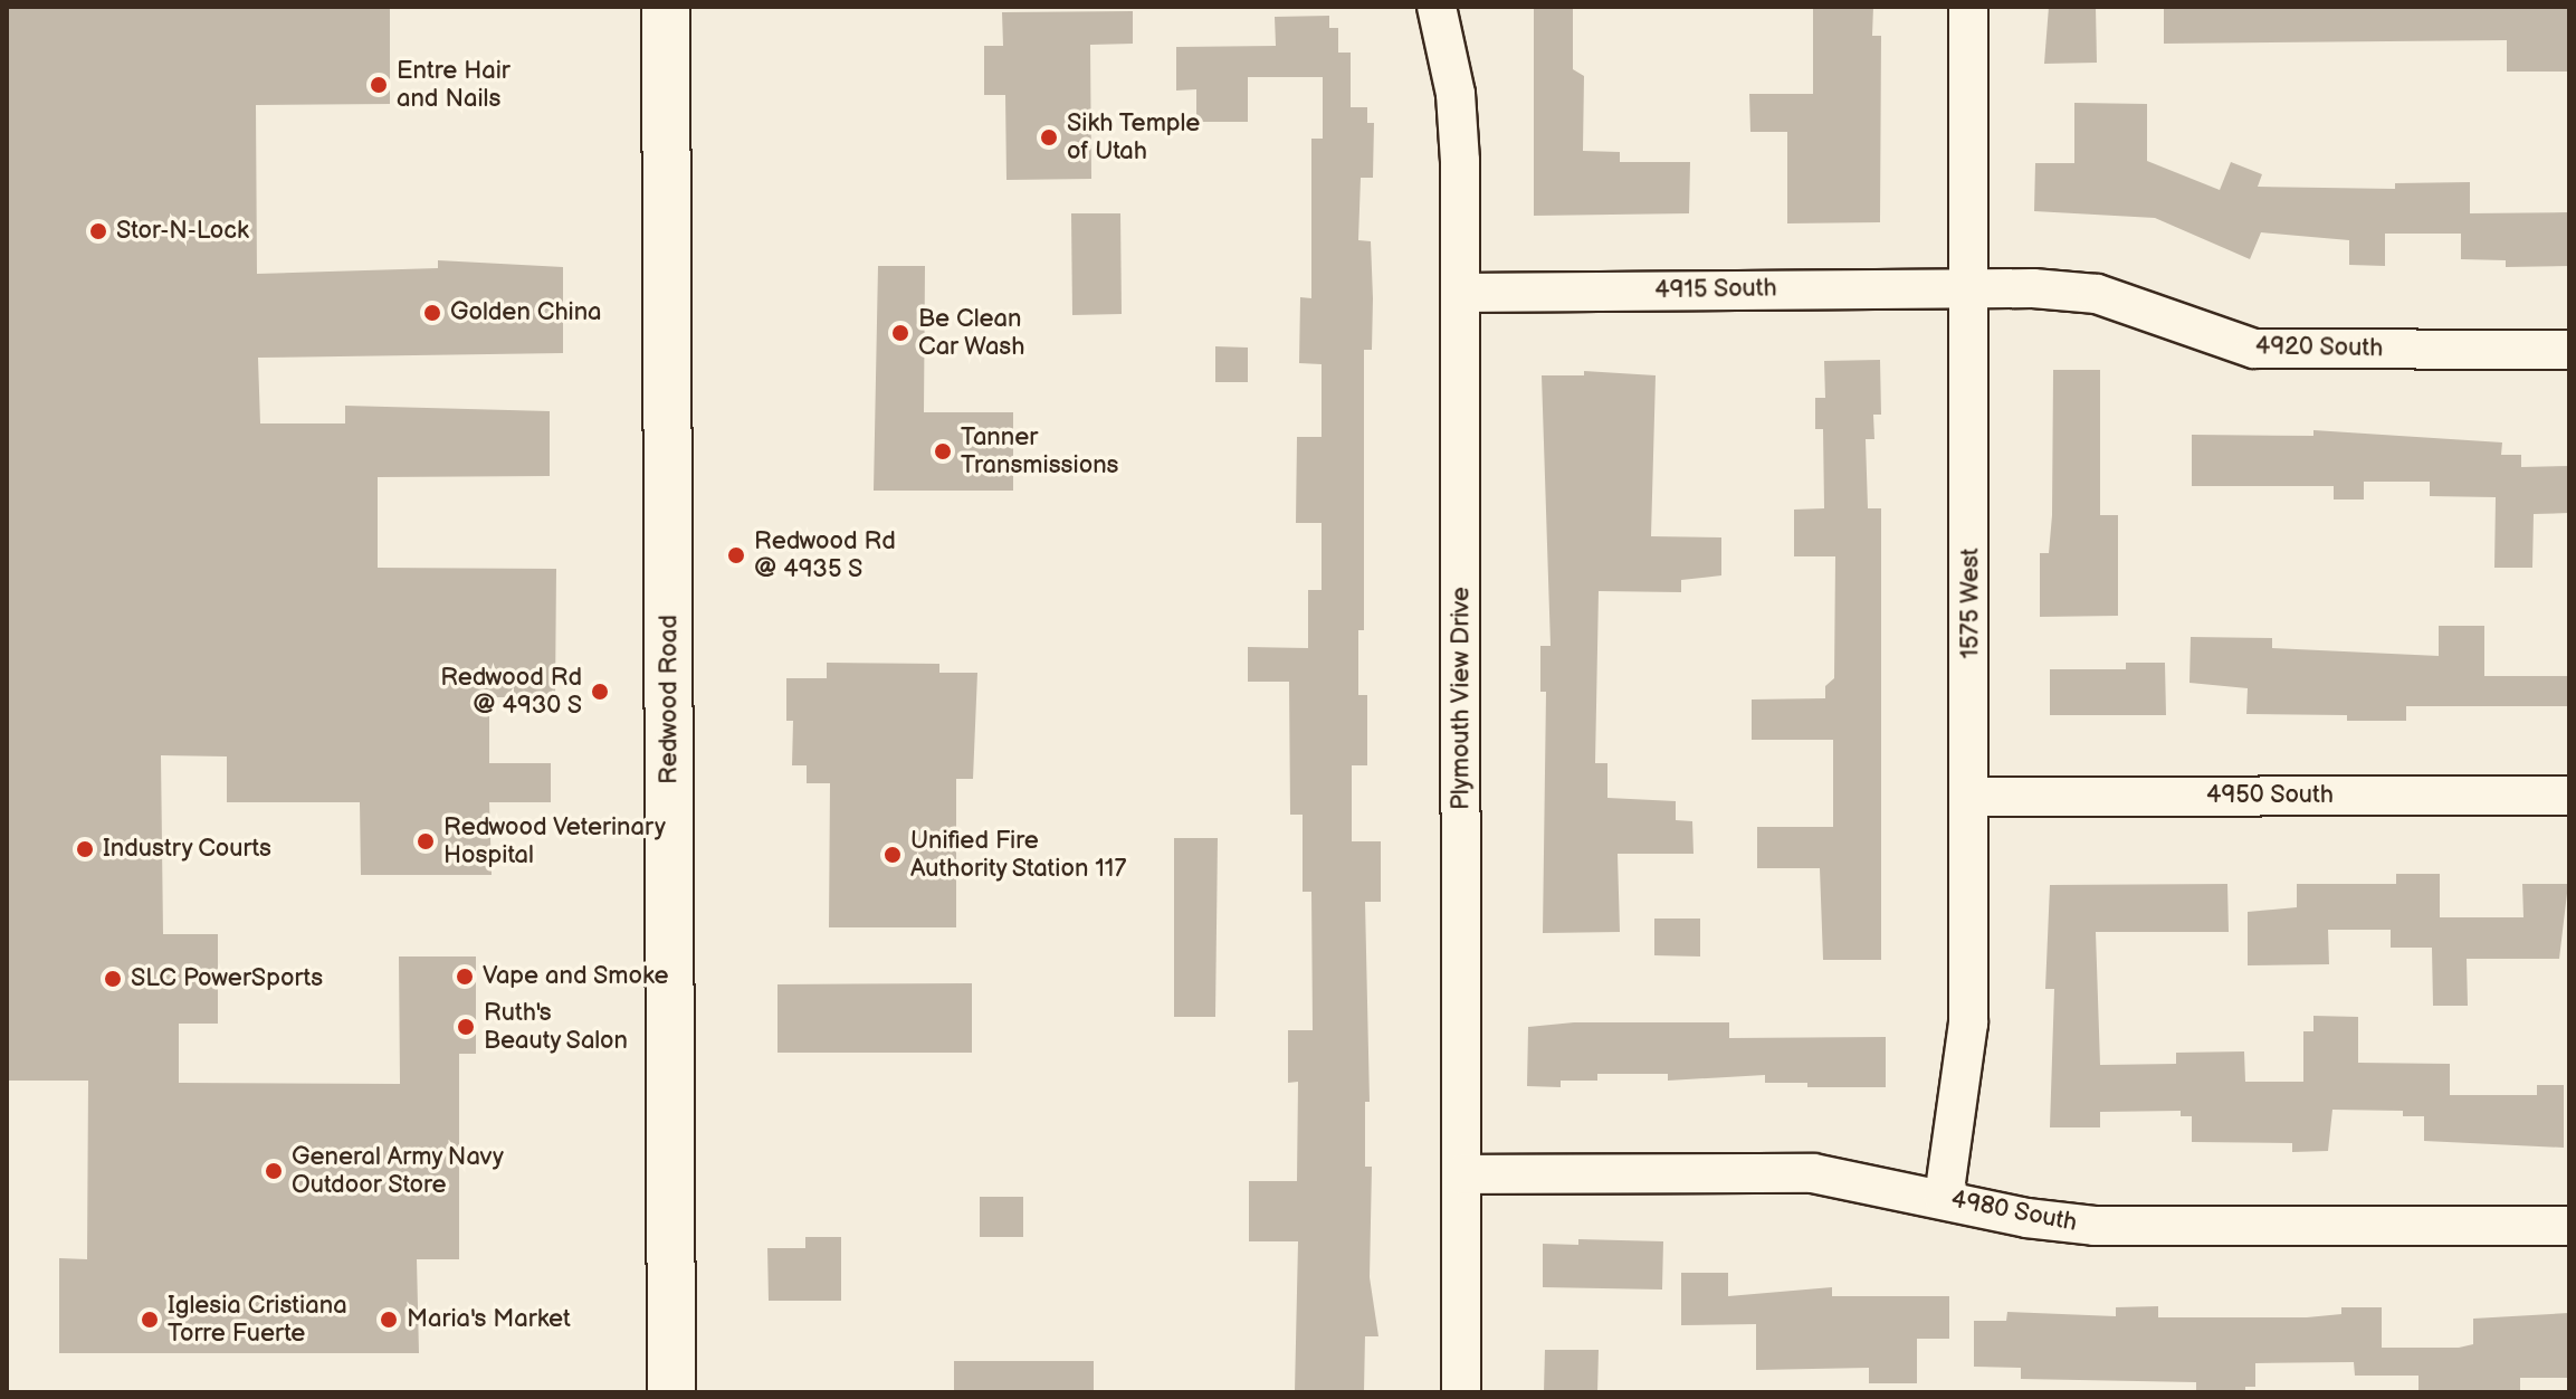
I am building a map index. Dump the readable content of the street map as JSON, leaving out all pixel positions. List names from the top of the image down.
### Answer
{
  "streets": {
    "main road": ["Redwood Road"],
    "street": [
      "4915 South",
      "4920 South",
      "1575 West",
      "Plymouth View Drive",
      "4950 South",
      "4980 South"
    ]
  },
  "crossings": [
    ["4915 South", "4920 South"],
    ["4915 South", "1575 West"],
    ["4915 South", "Plymouth View Drive"],
    ["4920 South", "1575 West"],
    ["1575 West", "4950 South"],
    ["1575 West", "4980 South"],
    ["Plymouth View Drive", "4980 South"]
  ],
  "places": [
    "Entre Hair and Nails",
    "Sikh Temple of Utah",
    "Stor-N-Lock",
    "Golden China",
    "Be Clean Car Wash",
    "Tanner Transmissions",
    "Redwood Rd @ 4935 S",
    "Redwood Rd @ 4930 S",
    "Redwood Veterinary Hospital",
    "Industry Courts",
    "Unified Fire Authority Station 117",
    "Vape and Smoke",
    "SLC PowerSports",
    "Ruth's Beauty Salon",
    "General Army Navy Outdoor Store",
    "Iglesia Cristiana Torre Fuerte",
    "Maria's Market"
  ]
}
